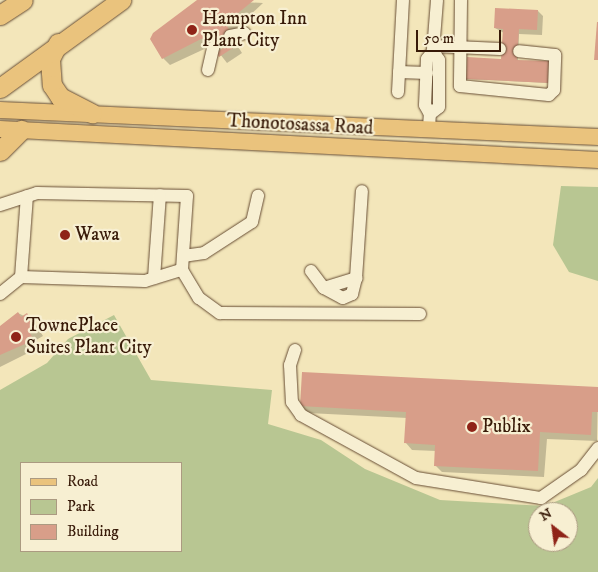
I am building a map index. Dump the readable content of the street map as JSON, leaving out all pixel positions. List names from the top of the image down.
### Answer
{
  "streets": {
    "main road": ["Thonotosassa Road"]
  },
  "places": [
    "Hampton Inn Plant City",
    "Wawa",
    "TownePlace Suites Plant City",
    "Publix"
  ],
  "legend": ["Road", "Park", "Building"],
  "scale_bar": "50 m",
  "north": "top left"
}
